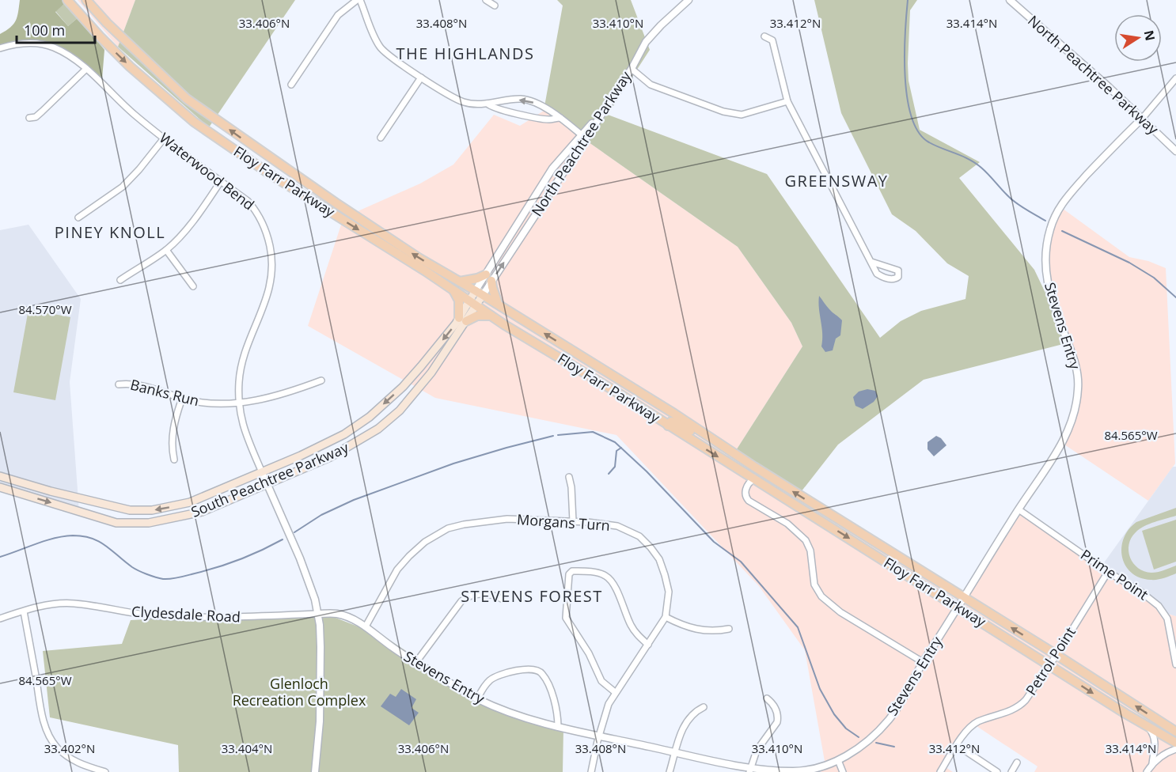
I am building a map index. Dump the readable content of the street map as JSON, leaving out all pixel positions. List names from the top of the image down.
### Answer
{
  "streets": {
    "main road": ["Floy Farr Parkway", "South Peachtree Parkway"],
    "street": [
      "North Peachtree Parkway",
      "Waterwood Bend",
      "Stevens Entry",
      "Banks Run",
      "Morgans Turn",
      "Prime Point",
      "Clydesdale Road",
      "Petrol Point"
    ]
  },
  "crossings": [
    ["North Peachtree Parkway", "Floy Farr Parkway"],
    ["North Peachtree Parkway", "Stevens Entry"],
    ["North Peachtree Parkway", "South Peachtree Parkway"],
    ["Waterwood Bend", "Banks Run"],
    ["Waterwood Bend", "South Peachtree Parkway"],
    ["Floy Farr Parkway", "Stevens Entry"],
    ["Floy Farr Parkway", "South Peachtree Parkway"],
    ["Floy Farr Parkway", "Petrol Point"],
    ["Stevens Entry", "Morgans Turn"],
    ["Stevens Entry", "Prime Point"],
    ["Stevens Entry", "Clydesdale Road"],
    ["Prime Point", "Petrol Point"]
  ],
  "districts": [
    "THE HIGHLANDS",
    "GREENSWAY",
    "PINEY KNOLL",
    "STEVENS FOREST"
  ],
  "parks": ["Glenloch Recreation Complex"],
  "scale_bar": "100 m",
  "north": "right",
  "coordinates": [
    "33.406°N",
    "33.408°N",
    "33.410°N",
    "33.412°N",
    "33.414°N",
    "84.570°W",
    "84.565°W",
    "33.402°N",
    "33.404°N"
  ]
}
